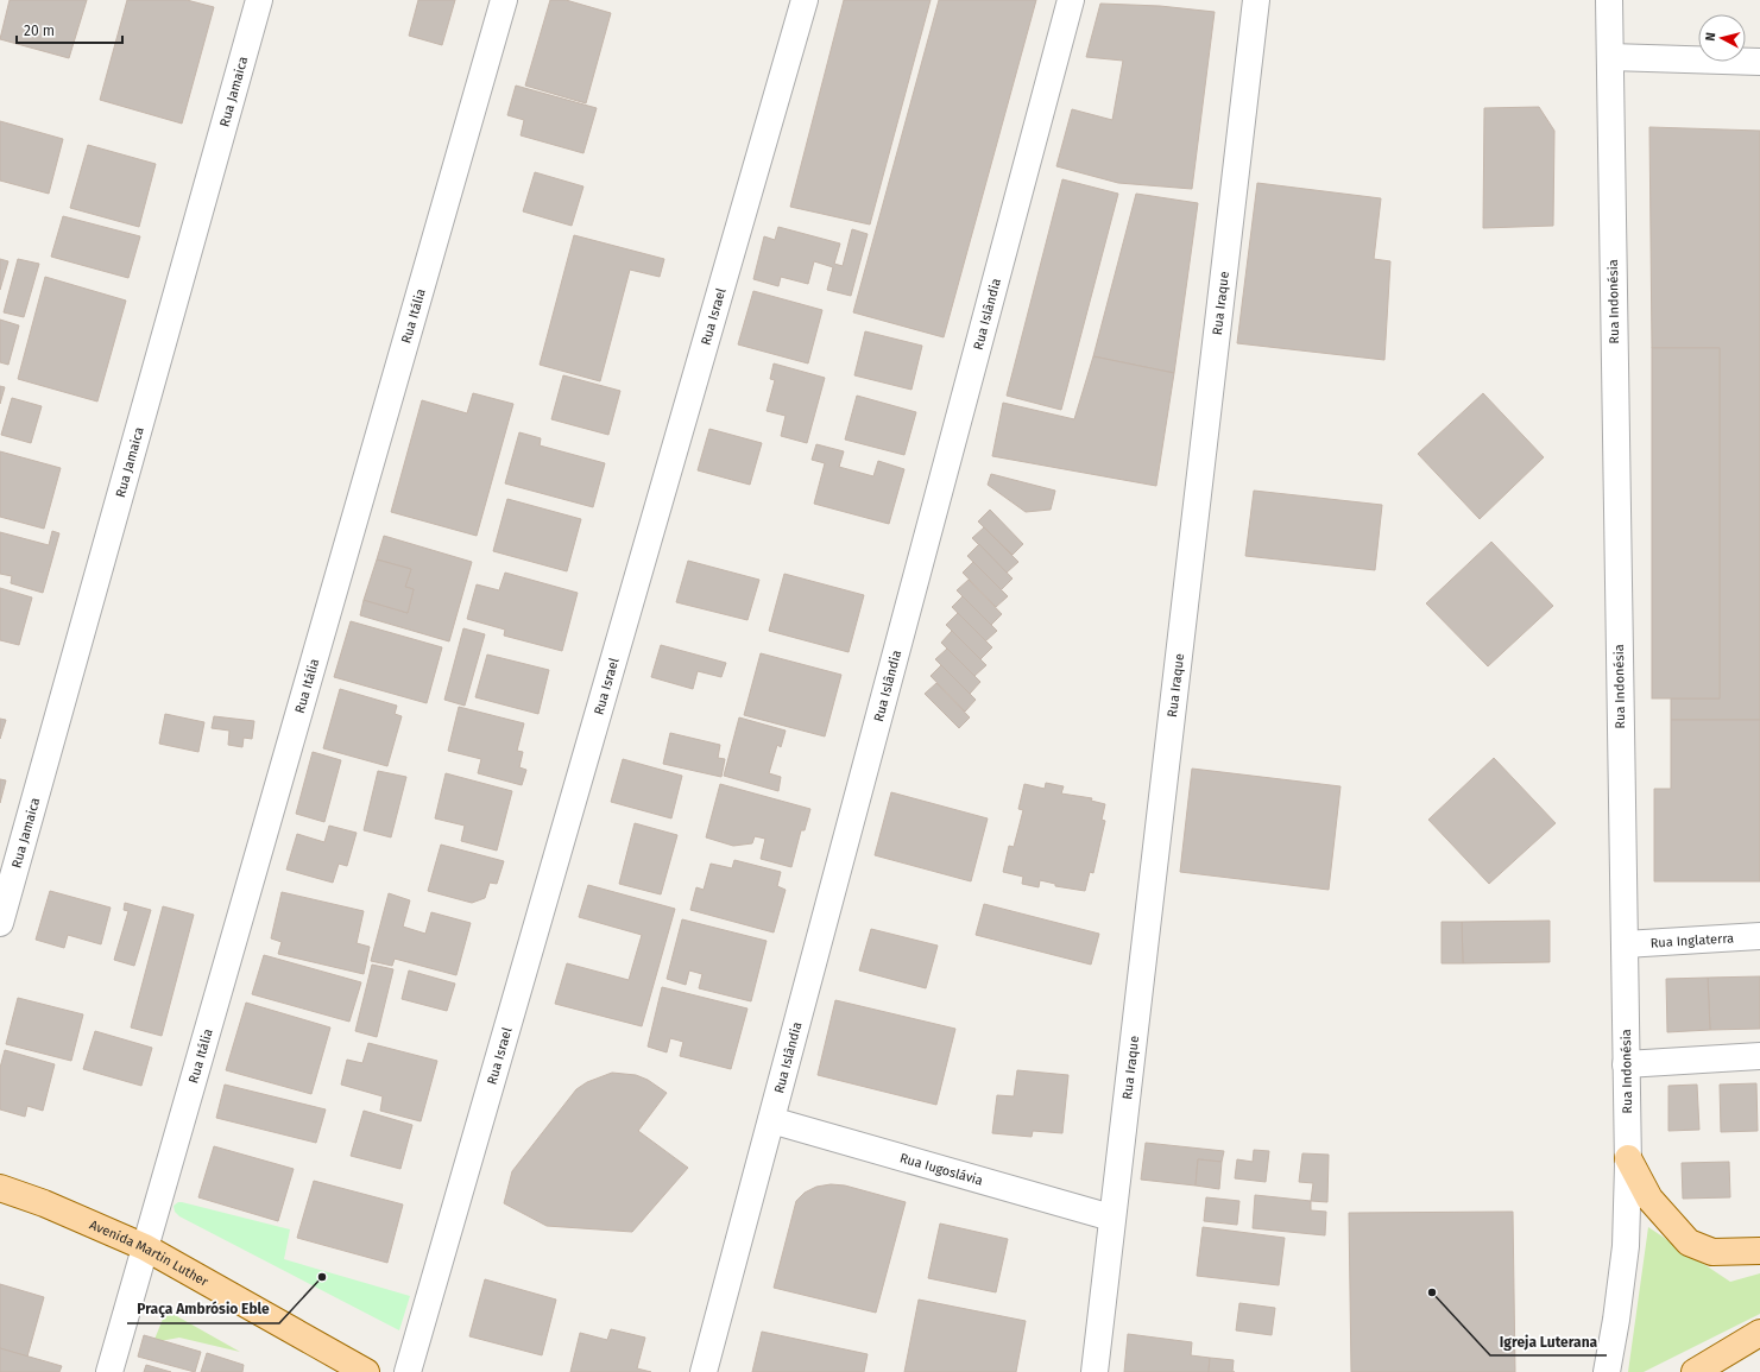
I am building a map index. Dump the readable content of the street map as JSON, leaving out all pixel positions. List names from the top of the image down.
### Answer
{
  "streets": {
    "main road": ["Avenida Martin Luther"],
    "street": [
      "Rua Jamaica",
      "Rua Indonésia",
      "Rua Iraque",
      "Rua Islândia",
      "Rua Itália",
      "Rua Israel",
      "Rua Inglaterra",
      "Rua Iugoslávia"
    ]
  },
  "crossings": [
    ["Rua Indonésia", "Rua Inglaterra"],
    ["Rua Iraque", "Rua Iugoslávia"],
    ["Rua Islândia", "Rua Iugoslávia"],
    ["Rua Itália", "Avenida Martin Luther"]
  ],
  "places": ["Praça Ambrósio Eble", "Igreja Luterana"],
  "scale_bar": "20 m",
  "north": "left"
}
